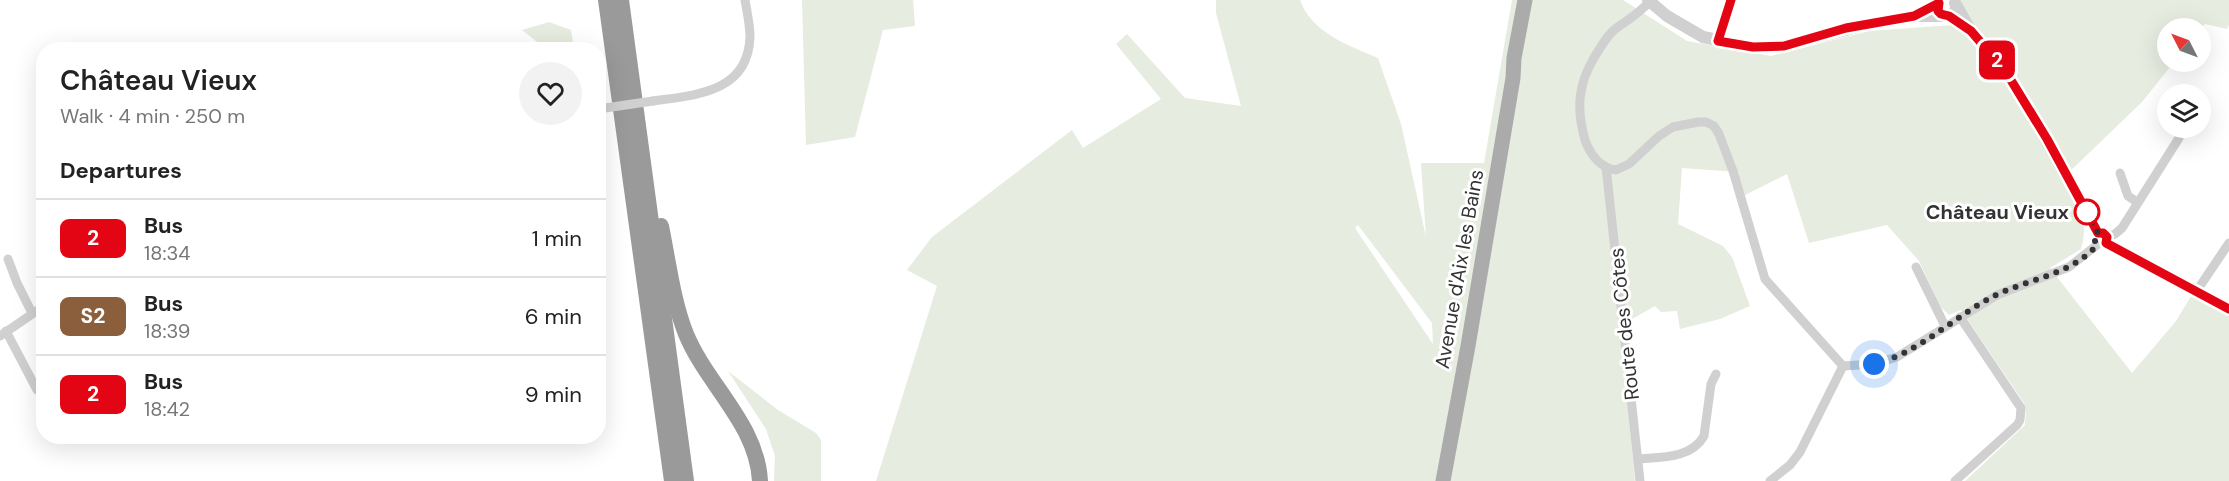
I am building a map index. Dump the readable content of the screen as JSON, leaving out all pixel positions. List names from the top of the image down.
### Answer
{
  "streets": {
    "main road": ["Avenue d'Aix les Bains"],
    "street": ["Route des Côtes"]
  },
  "places": ["Château Vieux"],
  "lines": ["bus line 2"],
  "north": "top left",
  "page": {
    "on_map": "2",
    "heading": [
      ["Château Vieux", "Walk · 4 min · 250 m"],
      "Departures"
    ],
    "list": [
      {
        "mark": "2",
        "name": "Bus",
        "note": "18:34",
        "value": "1 min"
      },
      {
        "mark": "S2",
        "name": "Bus",
        "note": "18:39",
        "value": "6 min"
      },
      {
        "mark": "2",
        "name": "Bus",
        "note": "18:42",
        "value": "9 min"
      }
    ]
  }
}
